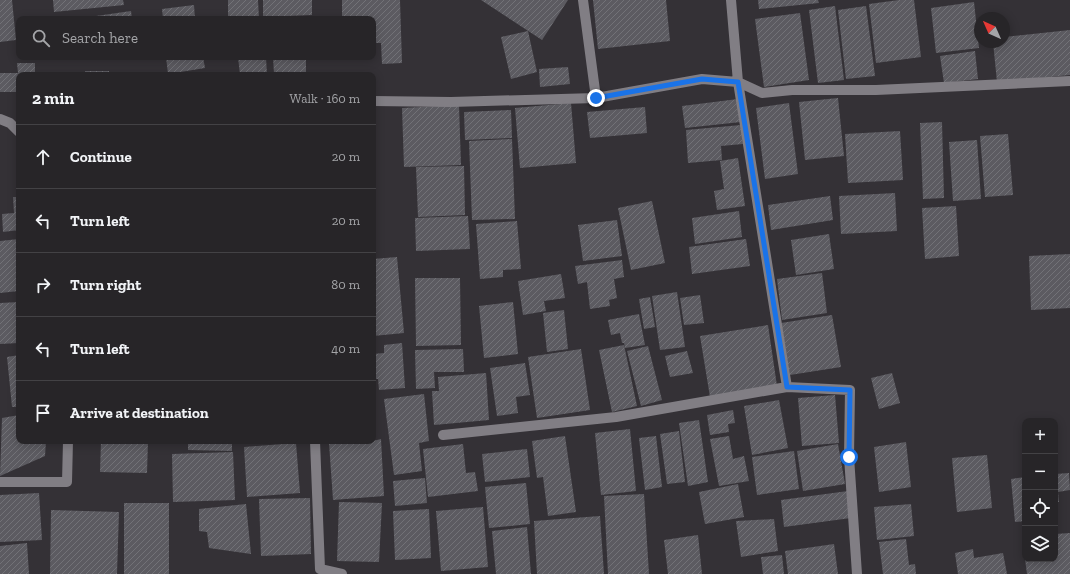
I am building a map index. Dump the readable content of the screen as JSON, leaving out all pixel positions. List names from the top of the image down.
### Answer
{
  "north": "top left",
  "page": {
    "search": "Search here",
    "heading": ["2 min", "Walk · 160 m"],
    "list": [
      ["Continue", "20 m"],
      ["Turn left", "20 m"],
      ["Turn right", "80 m"],
      ["Turn left", "40 m"],
      "Arrive at destination"
    ],
    "map_buttons": ["+", "−"]
  }
}
